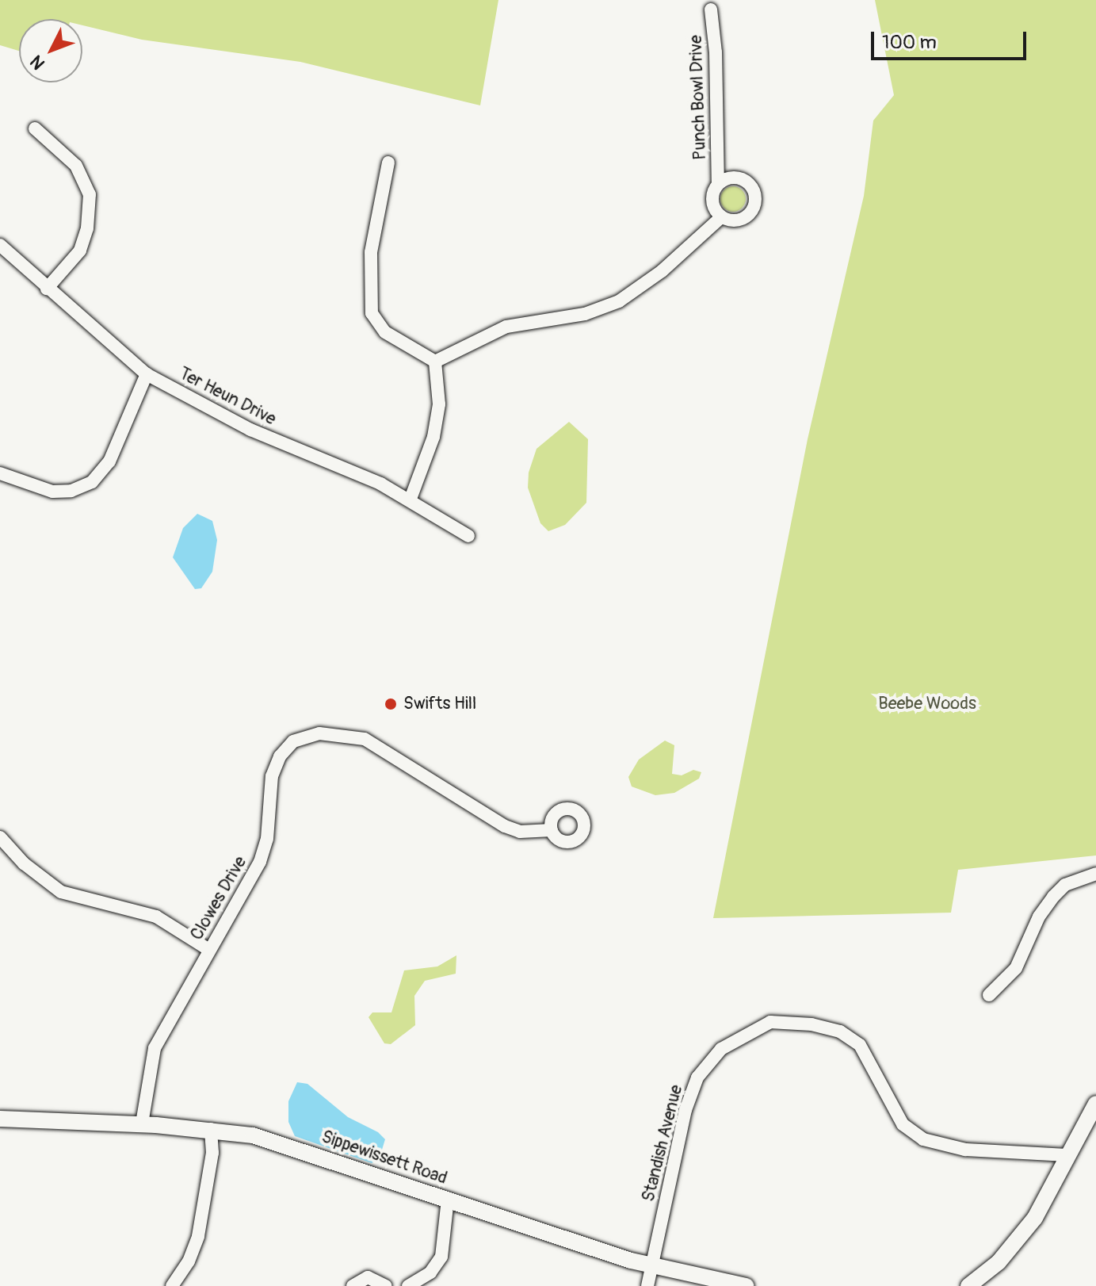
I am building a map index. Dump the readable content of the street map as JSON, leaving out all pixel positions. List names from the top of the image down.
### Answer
{
  "streets": {
    "main road": ["Sippewissett Road"],
    "street": [
      "Punch Bowl Drive",
      "Ter Heun Drive",
      "Clowes Drive",
      "Standish Avenue"
    ]
  },
  "crossings": [
    ["Clowes Drive", "Sippewissett Road"],
    ["Standish Avenue", "Sippewissett Road"]
  ],
  "parks": ["Beebe Woods"],
  "places": ["Swifts Hill"],
  "scale_bar": "100 m",
  "north": "bottom left"
}
